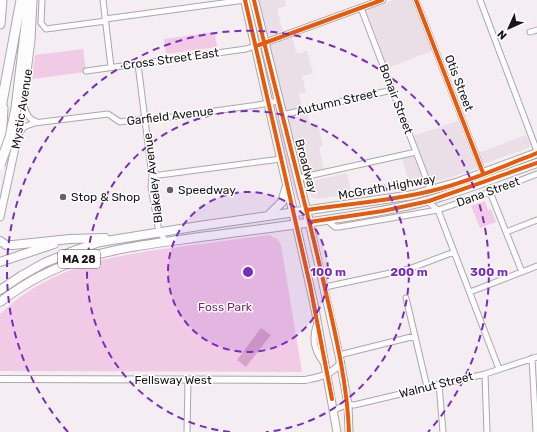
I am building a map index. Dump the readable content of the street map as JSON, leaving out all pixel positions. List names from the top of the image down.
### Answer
{
  "streets": {
    "main road": [
      "Mystic Avenue",
      "Broadway",
      "McGrath Highway",
      "MA 28"
    ],
    "street": [
      "Cross Street East",
      "Otis Street",
      "Bonair Street",
      "Autumn Street",
      "Garfield Avenue",
      "Blakeley Avenue",
      "Dana Street",
      "Fellsway West",
      "Walnut Street"
    ]
  },
  "crossings": [
    ["Cross Street East", "Broadway"],
    ["Cross Street East", "Blakeley Avenue"],
    ["Otis Street", "McGrath Highway"],
    ["Bonair Street", "Autumn Street"],
    ["Bonair Street", "McGrath Highway"],
    ["Autumn Street", "Broadway"],
    ["Mystic Avenue", "Garfield Avenue"],
    ["Garfield Avenue", "Broadway"],
    ["Garfield Avenue", "Blakeley Avenue"],
    ["Broadway", "McGrath Highway"],
    ["Broadway", "Fellsway West"],
    ["Broadway", "Walnut Street"],
    ["Blakeley Avenue", "McGrath Highway"],
    ["McGrath Highway", "Dana Street"]
  ],
  "parks": ["Foss Park"],
  "places": ["Speedway", "Stop & Shop"],
  "north": "bottom left",
  "rings": ["100 m", "200 m", "300 m"]
}
